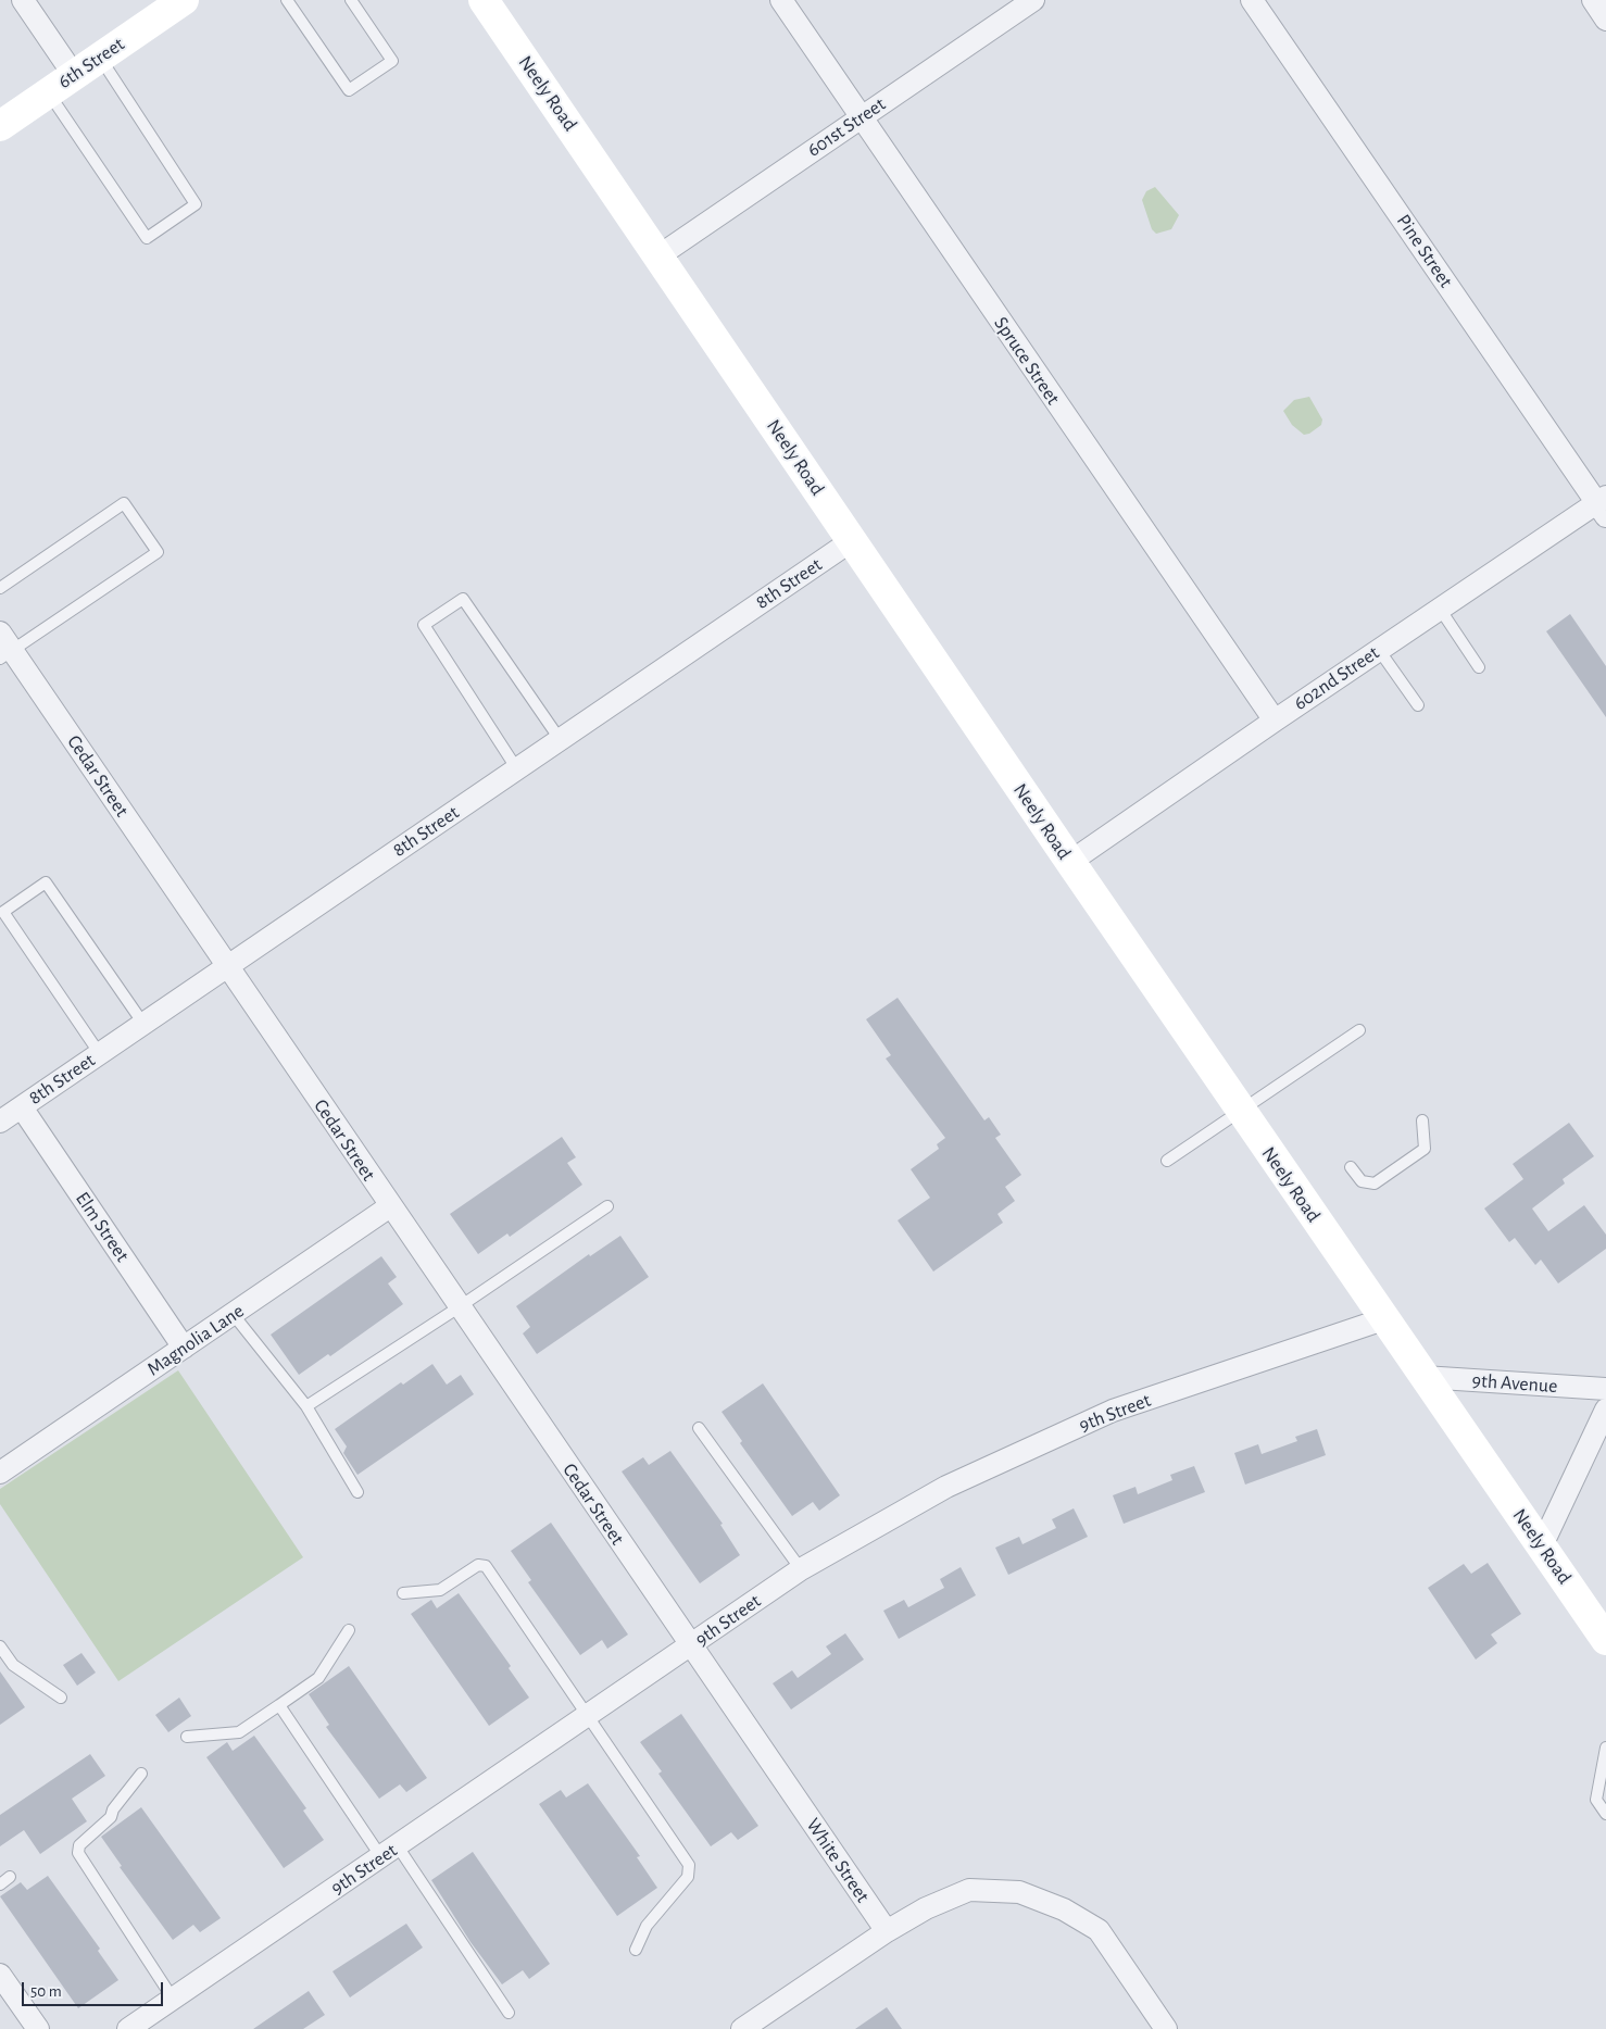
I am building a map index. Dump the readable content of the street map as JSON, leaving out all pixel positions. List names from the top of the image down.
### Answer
{
  "streets": {
    "street": [
      "6th Street",
      "Neely Road",
      "601st Street",
      "Pine Street",
      "Spruce Street",
      "8th Street",
      "602nd Street",
      "Cedar Street",
      "Elm Street",
      "Magnolia Lane",
      "9th Avenue",
      "9th Street",
      "White Street"
    ]
  },
  "crossings": [
    ["Neely Road", "601st Street"],
    ["Neely Road", "8th Street"],
    ["Neely Road", "602nd Street"],
    ["Neely Road", "9th Avenue"],
    ["Neely Road", "9th Street"],
    ["601st Street", "Spruce Street"],
    ["Pine Street", "602nd Street"],
    ["Spruce Street", "602nd Street"],
    ["8th Street", "Cedar Street"],
    ["8th Street", "Elm Street"],
    ["Cedar Street", "Magnolia Lane"],
    ["Cedar Street", "9th Street"],
    ["Cedar Street", "White Street"],
    ["Elm Street", "Magnolia Lane"],
    ["9th Street", "White Street"]
  ],
  "scale_bar": "50 m"
}
